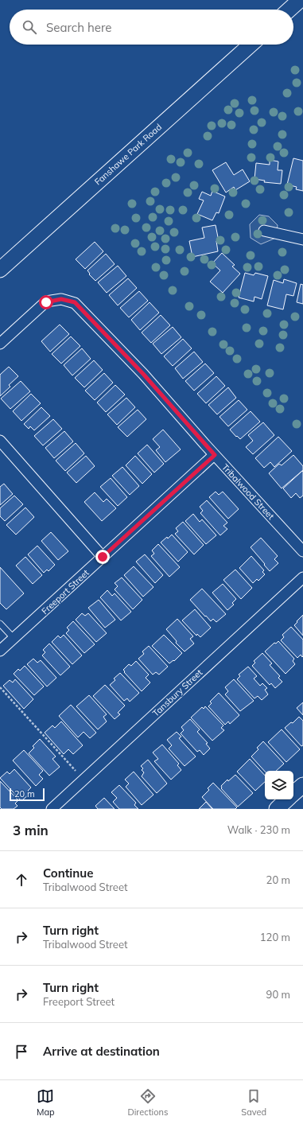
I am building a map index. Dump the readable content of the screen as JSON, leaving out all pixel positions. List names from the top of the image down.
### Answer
{
  "streets": {
    "main road": ["Fanshawe Park Road"],
    "street": ["Tribalwood Street", "Freeport Street", "Tansbury Street"]
  },
  "crossings": [
    ["Tribalwood Street", "Freeport Street"]
  ],
  "scale_bar": "20 m",
  "page": {
    "search": "Search here",
    "scale": "20 m",
    "heading": ["3 min", "Walk · 230 m"],
    "list": [
      ["Continue", "Tribalwood Street", "20 m"],
      ["Turn right", "Tribalwood Street", "120 m"],
      ["Turn right", "Freeport Street", "90 m"],
      "Arrive at destination"
    ],
    "nav": ["Map", "Directions", "Saved"]
  }
}
